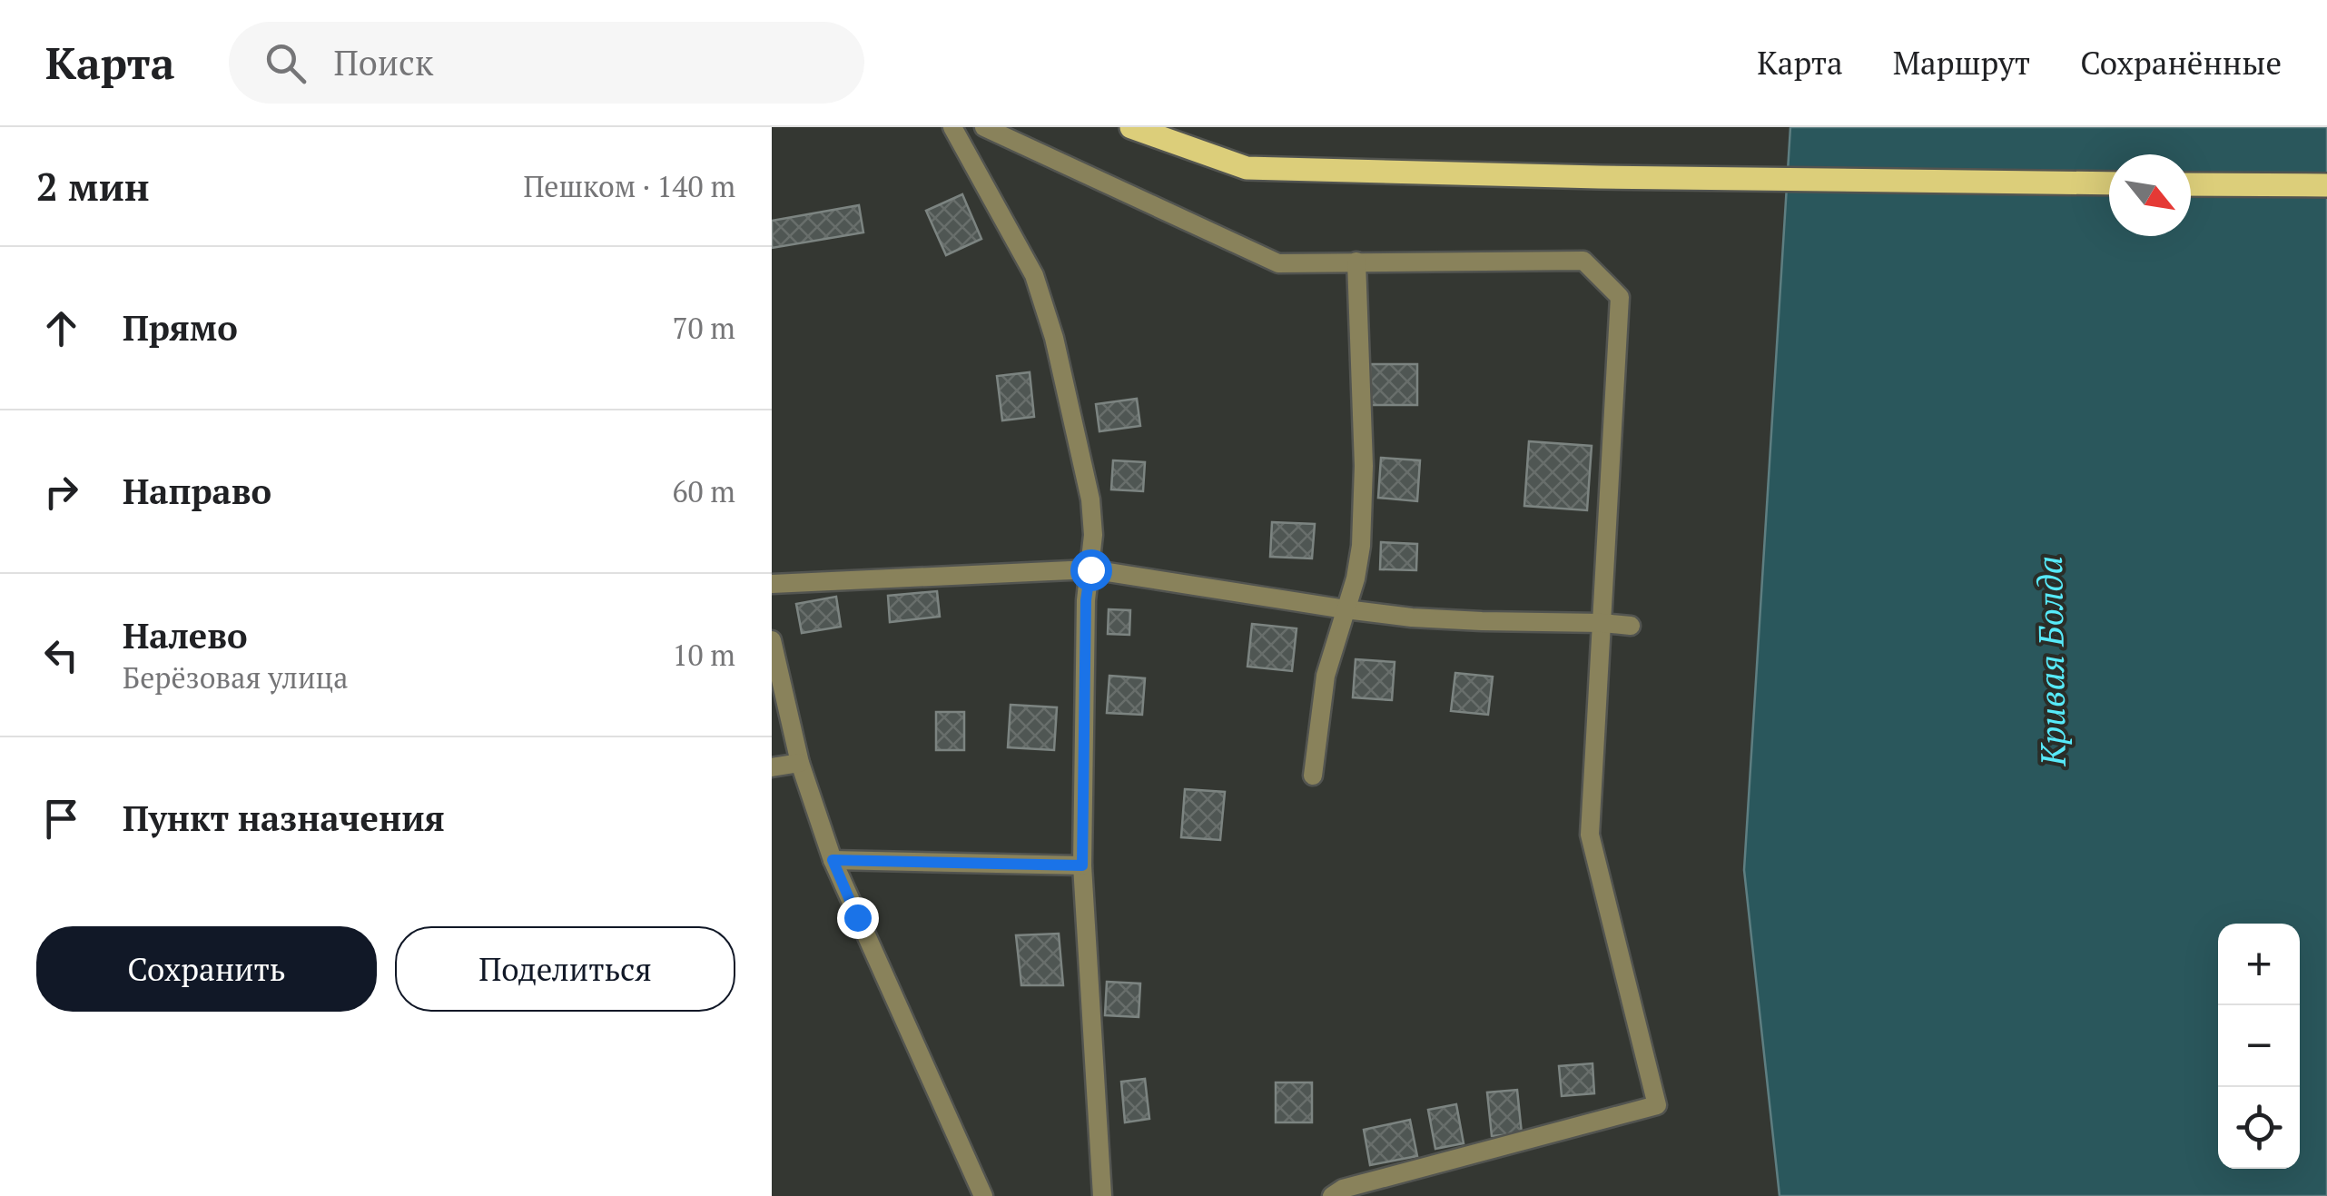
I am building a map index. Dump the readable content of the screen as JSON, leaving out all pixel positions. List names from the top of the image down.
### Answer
{
  "water": ["Кривая Болда"],
  "north": "bottom right",
  "page": {
    "header": "Карта",
    "search": "Поиск",
    "nav": ["Карта", "Маршрут", "Сохранённые"],
    "heading": ["2 мин", "Пешком · 140 m"],
    "list": [
      ["Прямо", "70 m"],
      ["Направо", "60 m"],
      ["Налево", "Берёзовая улица", "10 m"],
      "Пункт назначения"
    ],
    "buttons": ["Сохранить", "Поделиться"],
    "map_buttons": ["+", "−"]
  }
}
